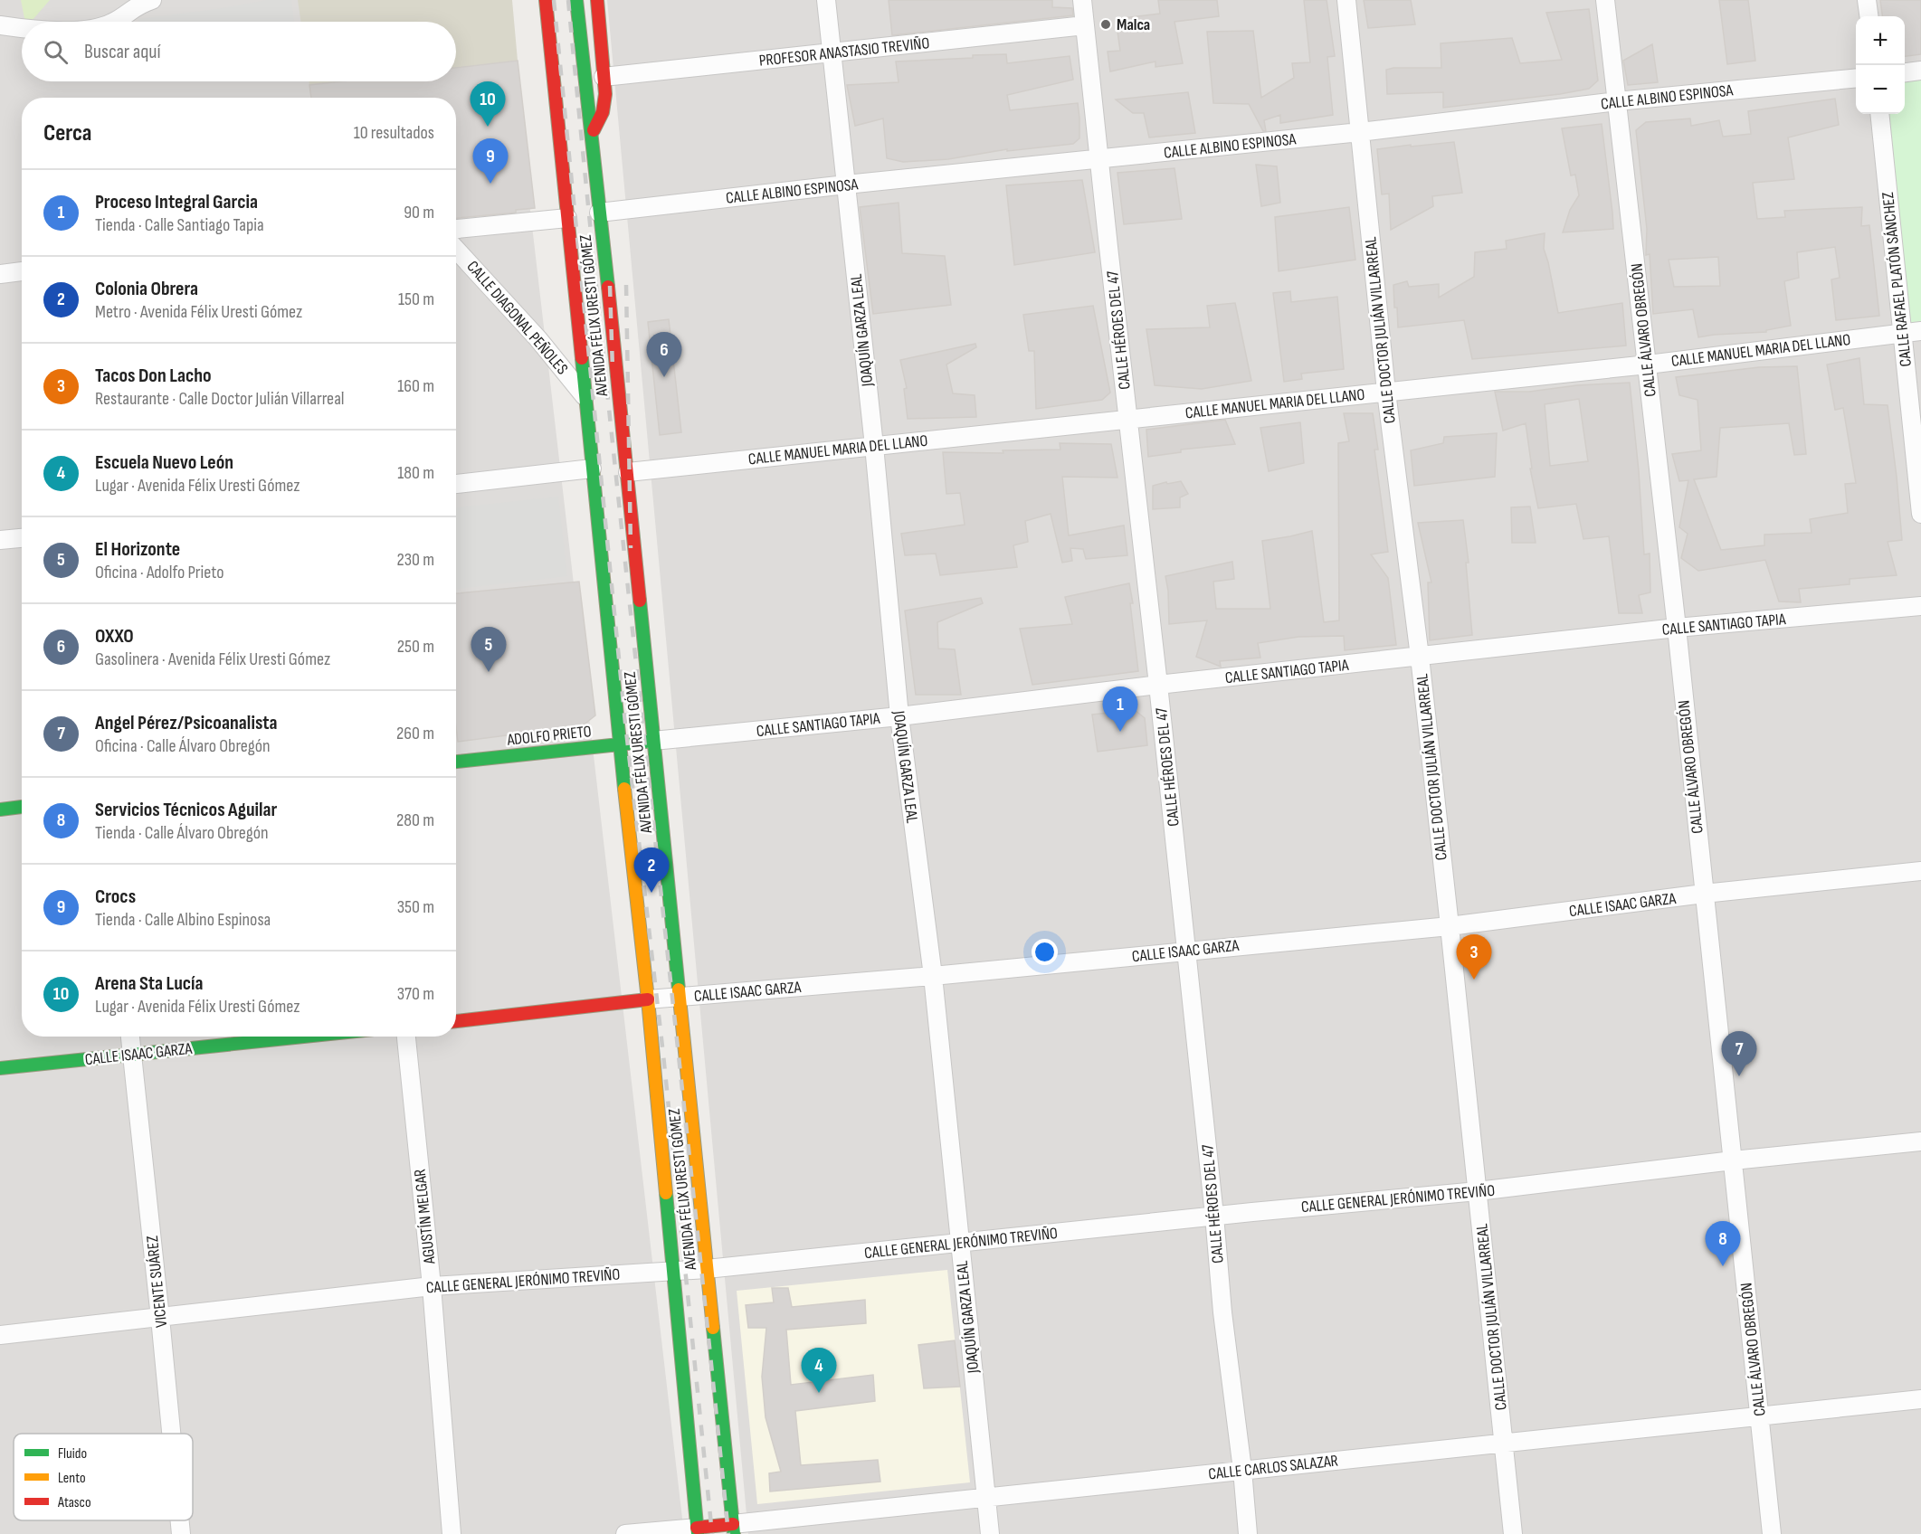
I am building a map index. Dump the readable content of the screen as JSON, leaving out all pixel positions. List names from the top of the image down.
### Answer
{
  "streets": {
    "main road": [
      "AVENIDA FÉLIX URESTI GÓMEZ",
      "ADOLFO PRIETO",
      "CALLE ISAAC GARZA",
      "CALLE CARLOS SALAZAR"
    ],
    "street": [
      "PROFESOR ANASTASIO TREVIÑO",
      "CALLE ALBINO ESPINOSA",
      "CALLE RAFAEL PLATÓN SÁNCHEZ",
      "CALLE DIAGONAL PEÑOLES",
      "JOAQUÍN GARZA LEAL",
      "CALLE HÉROES DEL 47",
      "CALLE DOCTOR JULIÁN VILLARREAL",
      "CALLE ÁLVARO OBREGÓN",
      "CALLE MANUEL MARIA DEL LLANO",
      "CALLE SANTIAGO TAPIA",
      "CALLE GENERAL JERÓNIMO TREVIÑO",
      "AGUSTÍN MELGAR",
      "VICENTE SUÁREZ"
    ]
  },
  "crossings": [
    ["PROFESOR ANASTASIO TREVIÑO", "JOAQUÍN GARZA LEAL"],
    ["PROFESOR ANASTASIO TREVIÑO", "CALLE HÉROES DEL 47"],
    ["CALLE ALBINO ESPINOSA", "AVENIDA FÉLIX URESTI GÓMEZ"],
    ["CALLE ALBINO ESPINOSA", "JOAQUÍN GARZA LEAL"],
    ["CALLE ALBINO ESPINOSA", "CALLE HÉROES DEL 47"],
    ["CALLE ALBINO ESPINOSA", "CALLE DOCTOR JULIÁN VILLARREAL"],
    ["CALLE ALBINO ESPINOSA", "CALLE ÁLVARO OBREGÓN"],
    ["CALLE RAFAEL PLATÓN SÁNCHEZ", "CALLE MANUEL MARIA DEL LLANO"],
    ["AVENIDA FÉLIX URESTI GÓMEZ", "CALLE DIAGONAL PEÑOLES"],
    ["AVENIDA FÉLIX URESTI GÓMEZ", "CALLE MANUEL MARIA DEL LLANO"],
    ["AVENIDA FÉLIX URESTI GÓMEZ", "CALLE SANTIAGO TAPIA"],
    ["AVENIDA FÉLIX URESTI GÓMEZ", "ADOLFO PRIETO"],
    ["AVENIDA FÉLIX URESTI GÓMEZ", "CALLE ISAAC GARZA"],
    ["AVENIDA FÉLIX URESTI GÓMEZ", "CALLE GENERAL JERÓNIMO TREVIÑO"],
    ["AVENIDA FÉLIX URESTI GÓMEZ", "CALLE CARLOS SALAZAR"],
    ["JOAQUÍN GARZA LEAL", "CALLE MANUEL MARIA DEL LLANO"],
    ["JOAQUÍN GARZA LEAL", "CALLE SANTIAGO TAPIA"],
    ["JOAQUÍN GARZA LEAL", "CALLE ISAAC GARZA"],
    ["JOAQUÍN GARZA LEAL", "CALLE GENERAL JERÓNIMO TREVIÑO"],
    ["JOAQUÍN GARZA LEAL", "CALLE CARLOS SALAZAR"],
    ["CALLE HÉROES DEL 47", "CALLE MANUEL MARIA DEL LLANO"],
    ["CALLE HÉROES DEL 47", "CALLE SANTIAGO TAPIA"],
    ["CALLE HÉROES DEL 47", "CALLE ISAAC GARZA"],
    ["CALLE HÉROES DEL 47", "CALLE GENERAL JERÓNIMO TREVIÑO"],
    ["CALLE HÉROES DEL 47", "CALLE CARLOS SALAZAR"],
    ["CALLE DOCTOR JULIÁN VILLARREAL", "CALLE MANUEL MARIA DEL LLANO"],
    ["CALLE DOCTOR JULIÁN VILLARREAL", "CALLE SANTIAGO TAPIA"],
    ["CALLE DOCTOR JULIÁN VILLARREAL", "CALLE ISAAC GARZA"],
    ["CALLE DOCTOR JULIÁN VILLARREAL", "CALLE GENERAL JERÓNIMO TREVIÑO"],
    ["CALLE DOCTOR JULIÁN VILLARREAL", "CALLE CARLOS SALAZAR"],
    ["CALLE ÁLVARO OBREGÓN", "CALLE MANUEL MARIA DEL LLANO"],
    ["CALLE ÁLVARO OBREGÓN", "CALLE SANTIAGO TAPIA"],
    ["CALLE ÁLVARO OBREGÓN", "CALLE ISAAC GARZA"],
    ["CALLE ÁLVARO OBREGÓN", "CALLE GENERAL JERÓNIMO TREVIÑO"],
    ["CALLE ÁLVARO OBREGÓN", "CALLE CARLOS SALAZAR"],
    ["CALLE SANTIAGO TAPIA", "ADOLFO PRIETO"],
    ["CALLE ISAAC GARZA", "VICENTE SUÁREZ"],
    ["CALLE GENERAL JERÓNIMO TREVIÑO", "AGUSTÍN MELGAR"],
    ["CALLE GENERAL JERÓNIMO TREVIÑO", "VICENTE SUÁREZ"]
  ],
  "places": ["Malca"],
  "legend": ["Fluido", "Lento", "Atasco"],
  "page": {
    "map_buttons": ["+", "−"],
    "search": "Buscar aquí",
    "pins": [
      "10",
      "9",
      "6",
      "5",
      "1",
      "2",
      "3",
      "7",
      "8",
      "4"
    ],
    "heading": ["Cerca", "10 resultados"],
    "list": [
      {
        "mark": "1",
        "name": "Proceso Integral Garcia",
        "note": "Tienda · Calle Santiago Tapia",
        "value": "90 m"
      },
      {
        "mark": "2",
        "name": "Colonia Obrera",
        "note": "Metro · Avenida Félix Uresti Gómez",
        "value": "150 m"
      },
      {
        "mark": "3",
        "name": "Tacos Don Lacho",
        "note": "Restaurante · Calle Doctor Julián Villarreal",
        "value": "160 m"
      },
      {
        "mark": "4",
        "name": "Escuela Nuevo León",
        "note": "Lugar · Avenida Félix Uresti Gómez",
        "value": "180 m"
      },
      {
        "mark": "5",
        "name": "El Horizonte",
        "note": "Oficina · Adolfo Prieto",
        "value": "230 m"
      },
      {
        "mark": "6",
        "name": "OXXO",
        "note": "Gasolinera · Avenida Félix Uresti Gómez",
        "value": "250 m"
      },
      {
        "mark": "7",
        "name": "Angel Pérez/Psicoanalista",
        "note": "Oficina · Calle Álvaro Obregón",
        "value": "260 m"
      },
      {
        "mark": "8",
        "name": "Servicios Técnicos Aguilar",
        "note": "Tienda · Calle Álvaro Obregón",
        "value": "280 m"
      },
      {
        "mark": "9",
        "name": "Crocs",
        "note": "Tienda · Calle Albino Espinosa",
        "value": "350 m"
      },
      {
        "mark": "10",
        "name": "Arena Sta Lucía",
        "note": "Lugar · Avenida Félix Uresti Gómez",
        "value": "370 m"
      }
    ]
  }
}
